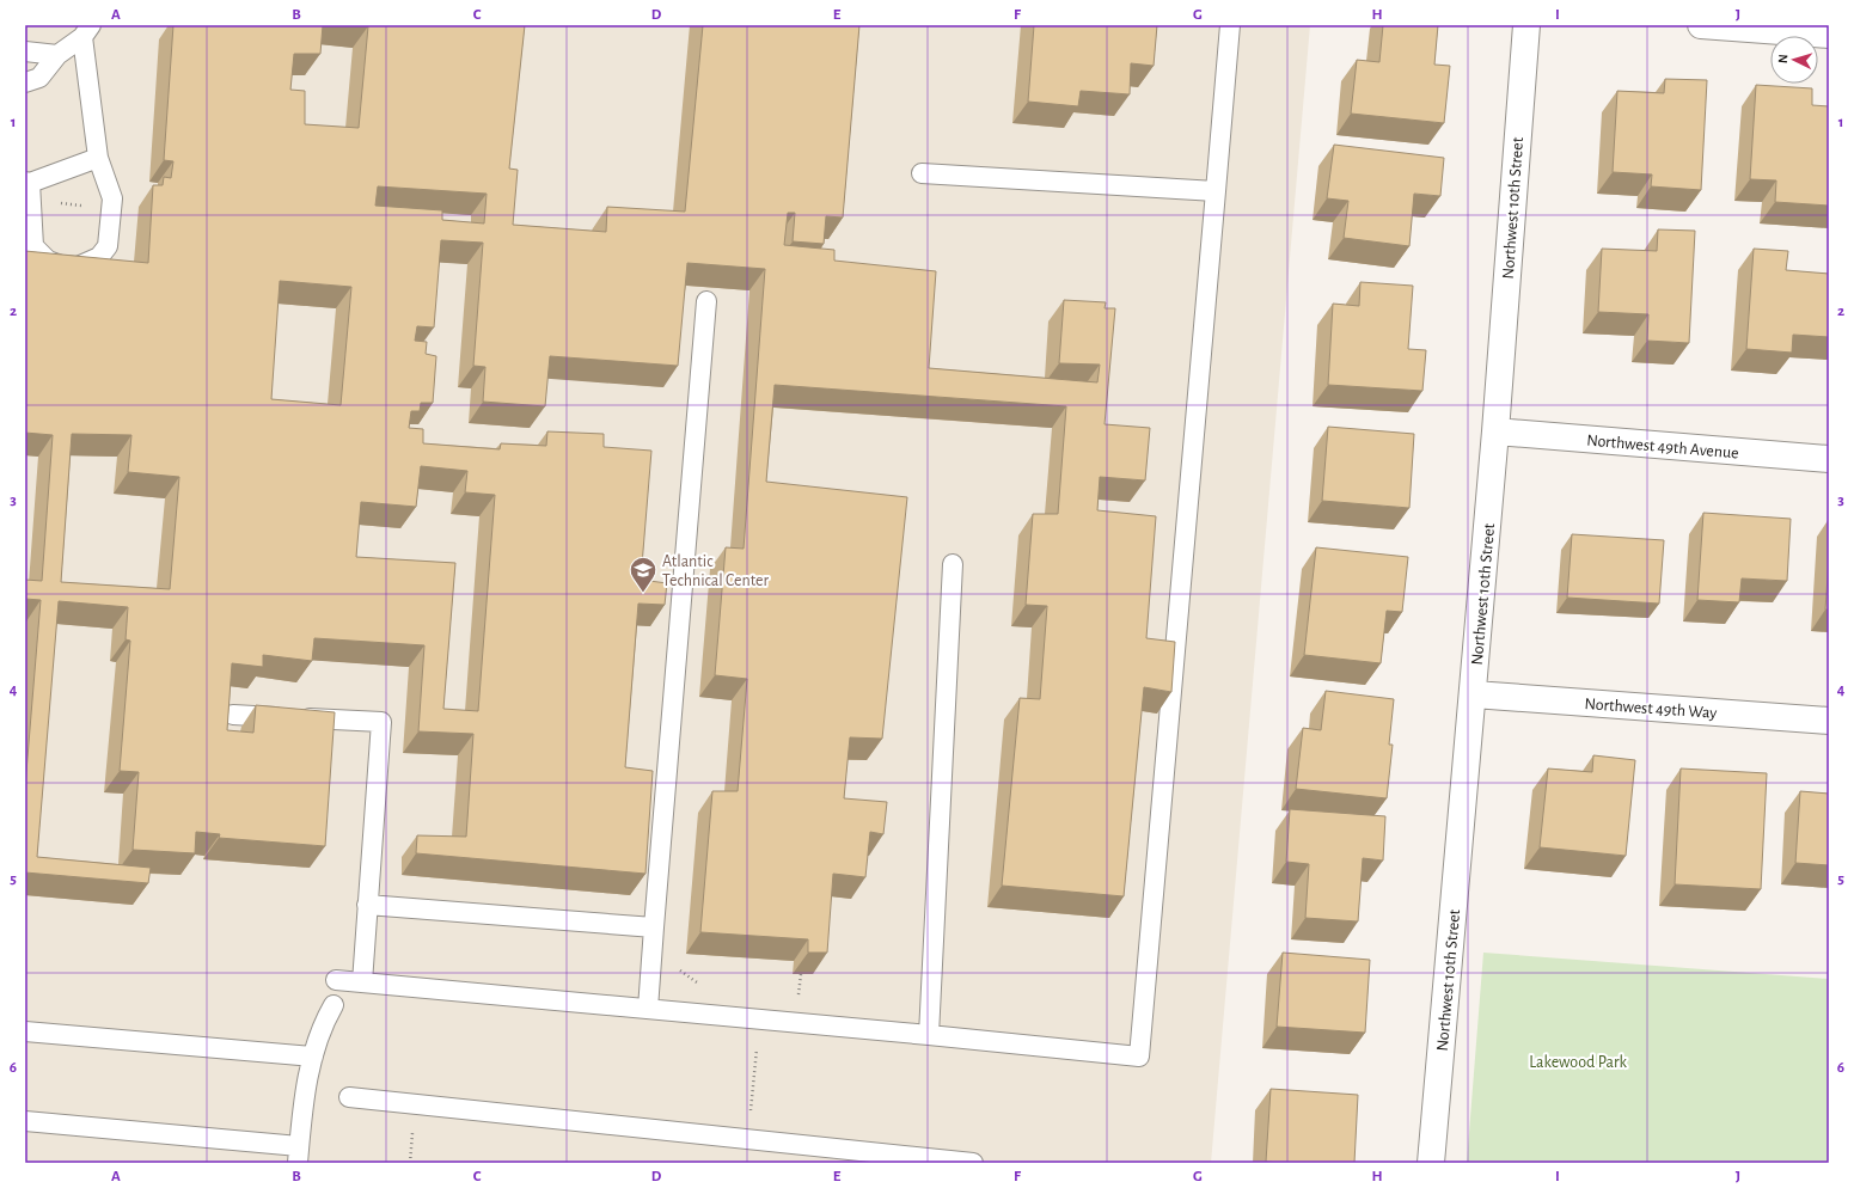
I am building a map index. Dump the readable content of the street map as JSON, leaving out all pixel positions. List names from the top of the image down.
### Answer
{
  "streets": {
    "street": ["Northwest 10th Street", "Northwest 49th Avenue", "Northwest 49th Way"]
  },
  "crossings": [
    ["Northwest 10th Street", "Northwest 49th Avenue"],
    ["Northwest 10th Street", "Northwest 49th Way"]
  ],
  "parks": ["Lakewood Park"],
  "places": {
    "school or university": ["Atlantic Technical Center"]
  },
  "north": "left",
  "grid": {
    "columns": [
      "A",
      "B",
      "C",
      "D",
      "E",
      "F",
      "G",
      "H",
      "I",
      "J"
    ],
    "rows": [
      "1",
      "2",
      "3",
      "4",
      "5",
      "6"
    ]
  }
}
